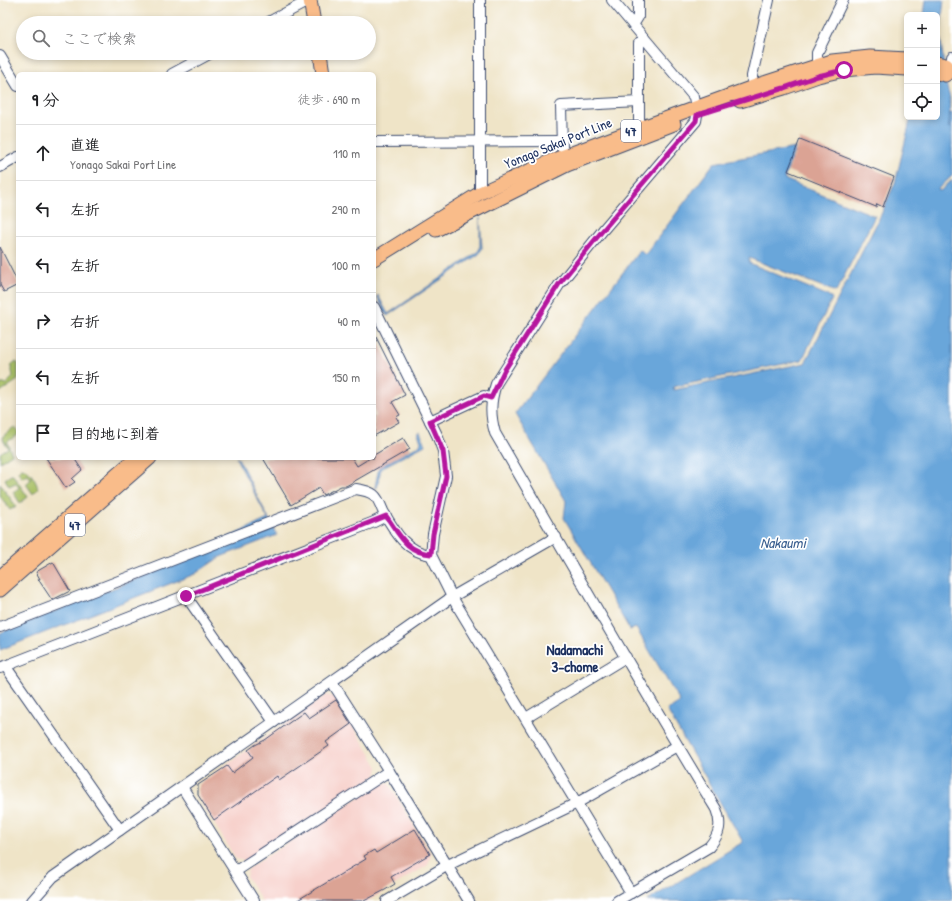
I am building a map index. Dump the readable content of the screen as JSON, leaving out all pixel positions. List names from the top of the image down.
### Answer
{
  "streets": {
    "main road": ["47", "Yonago Sakai Port Line"]
  },
  "districts": ["Nadamachi 3-chome"],
  "water": ["Nakaumi"],
  "page": {
    "map_buttons": ["+", "−"],
    "search": "ここで検索",
    "heading": ["9 分", "徒歩 · 690 m"],
    "list": [
      ["直進", "Yonago Sakai Port Line", "110 m"],
      ["左折", "290 m"],
      ["左折", "100 m"],
      ["右折", "40 m"],
      ["左折", "150 m"],
      "目的地に到着"
    ]
  }
}
